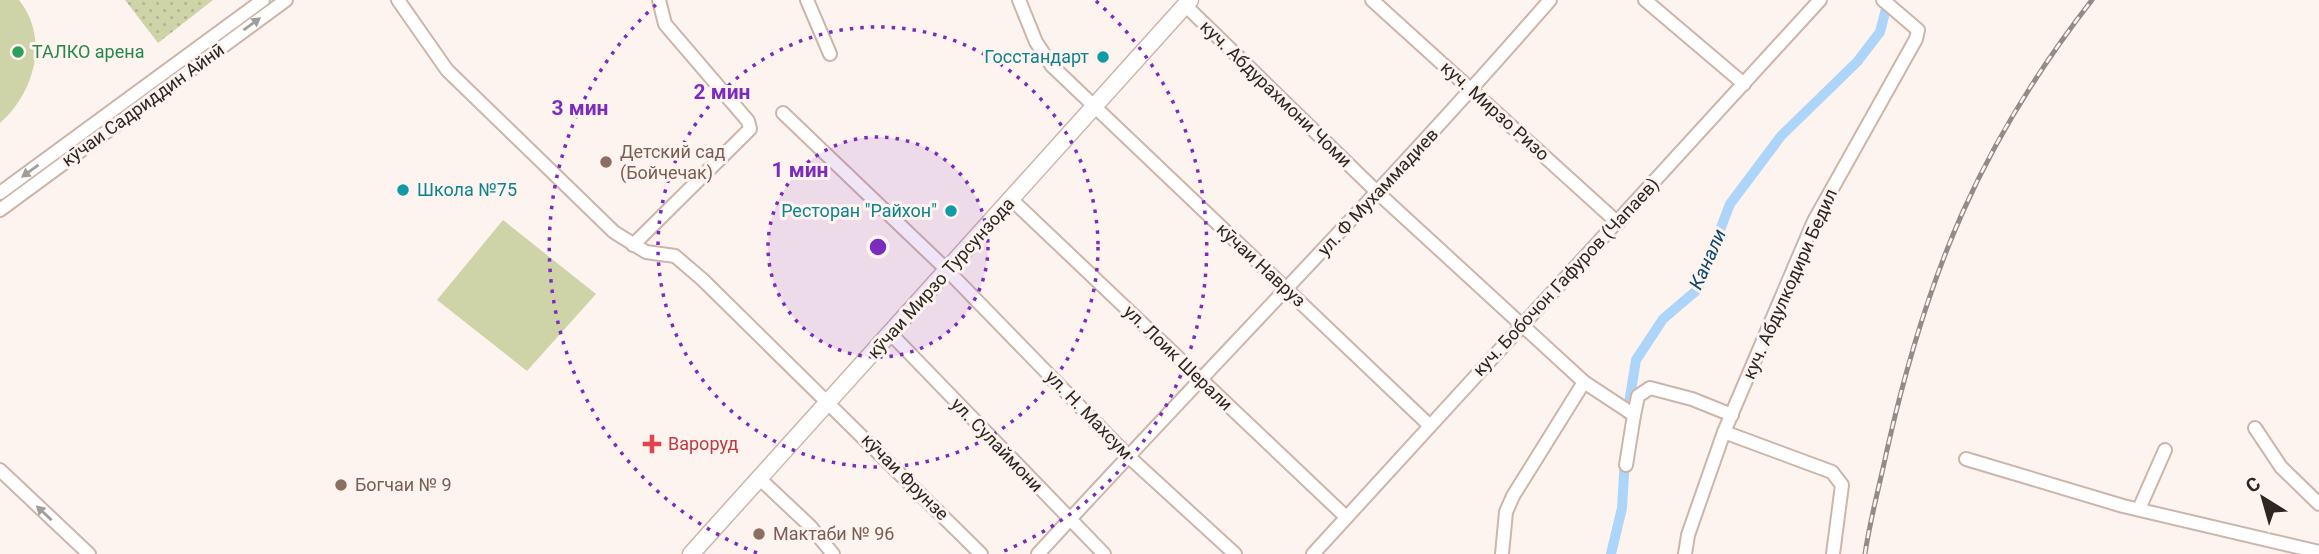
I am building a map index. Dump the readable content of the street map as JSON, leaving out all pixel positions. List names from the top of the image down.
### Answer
{
  "streets": {
    "main road": ["кӯчаи Мирзо Турсунзода"],
    "street": [
      "куч. Абдурахмони Чоми",
      "кӯчаи Садриддин Айнӣ",
      "куч. Мирзо Ризо",
      "ул. Ф Мухаммадиев",
      "кӯчаи Навруз",
      "куч. Бобочон Гафуров (Чапаев)",
      "куч. Абдулкодири Бедил",
      "ул. Лоик Шерали",
      "ул. Н. Махсум",
      "ул. Сулаймони",
      "кӯчаи Фрунзе"
    ]
  },
  "crossings": [
    ["куч. Абдурахмони Чоми", "ул. Ф Мухаммадиев"],
    ["куч. Абдурахмони Чоми", "куч. Бобочон Гафуров (Чапаев)"],
    ["куч. Абдурахмони Чоми", "кӯчаи Мирзо Турсунзода"],
    ["куч. Мирзо Ризо", "ул. Ф Мухаммадиев"],
    ["куч. Мирзо Ризо", "куч. Бобочон Гафуров (Чапаев)"],
    ["ул. Ф Мухаммадиев", "кӯчаи Навруз"],
    ["ул. Ф Мухаммадиев", "ул. Лоик Шерали"],
    ["ул. Ф Мухаммадиев", "ул. Н. Махсум"],
    ["ул. Ф Мухаммадиев", "ул. Сулаймони"],
    ["кӯчаи Навруз", "куч. Бобочон Гафуров (Чапаев)"],
    ["кӯчаи Навруз", "кӯчаи Мирзо Турсунзода"],
    ["куч. Бобочон Гафуров (Чапаев)", "ул. Лоик Шерали"],
    ["кӯчаи Мирзо Турсунзода", "ул. Лоик Шерали"],
    ["кӯчаи Мирзо Турсунзода", "ул. Н. Махсум"],
    ["кӯчаи Мирзо Турсунзода", "ул. Сулаймони"],
    ["кӯчаи Мирзо Турсунзода", "кӯчаи Фрунзе"]
  ],
  "water": ["Канали"],
  "places": {
    "other": [
      "ТАЛКО арена",
      "Госстандарт",
      "Детский сад (Бойчечак)",
      "Школа №75",
      "Ресторан \"Райхон\"",
      "Богчаи № 9",
      "Мактаби № 96"
    ],
    "health": ["Вароруд"]
  },
  "north": "top left",
  "rings": ["2 мин", "3 мин", "1 мин"]
}
